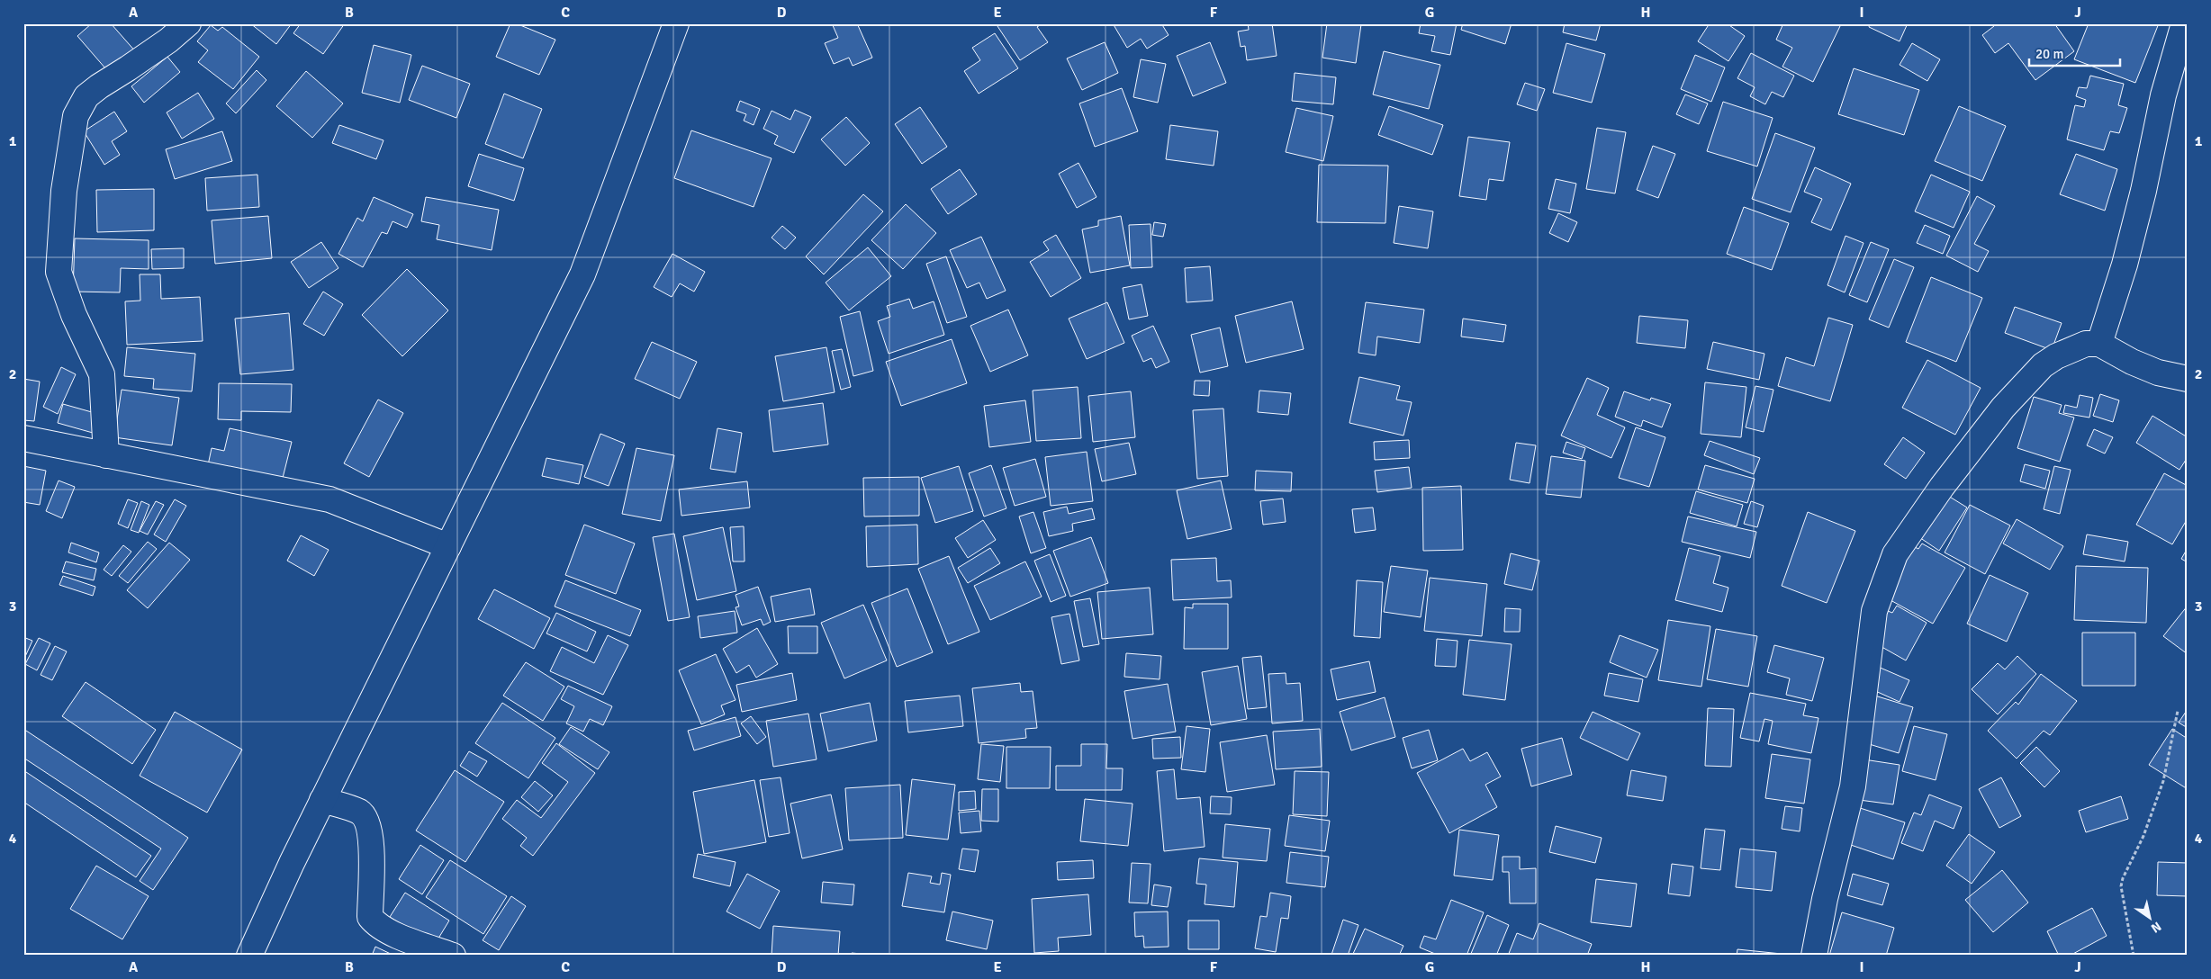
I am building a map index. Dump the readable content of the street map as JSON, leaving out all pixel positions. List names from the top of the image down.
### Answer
{
  "scale_bar": "20 m",
  "north": "bottom right",
  "grid": {
    "columns": [
      "A",
      "B",
      "C",
      "D",
      "E",
      "F",
      "G",
      "H",
      "I",
      "J"
    ],
    "rows": [
      "1",
      "2",
      "3",
      "4"
    ]
  }
}
